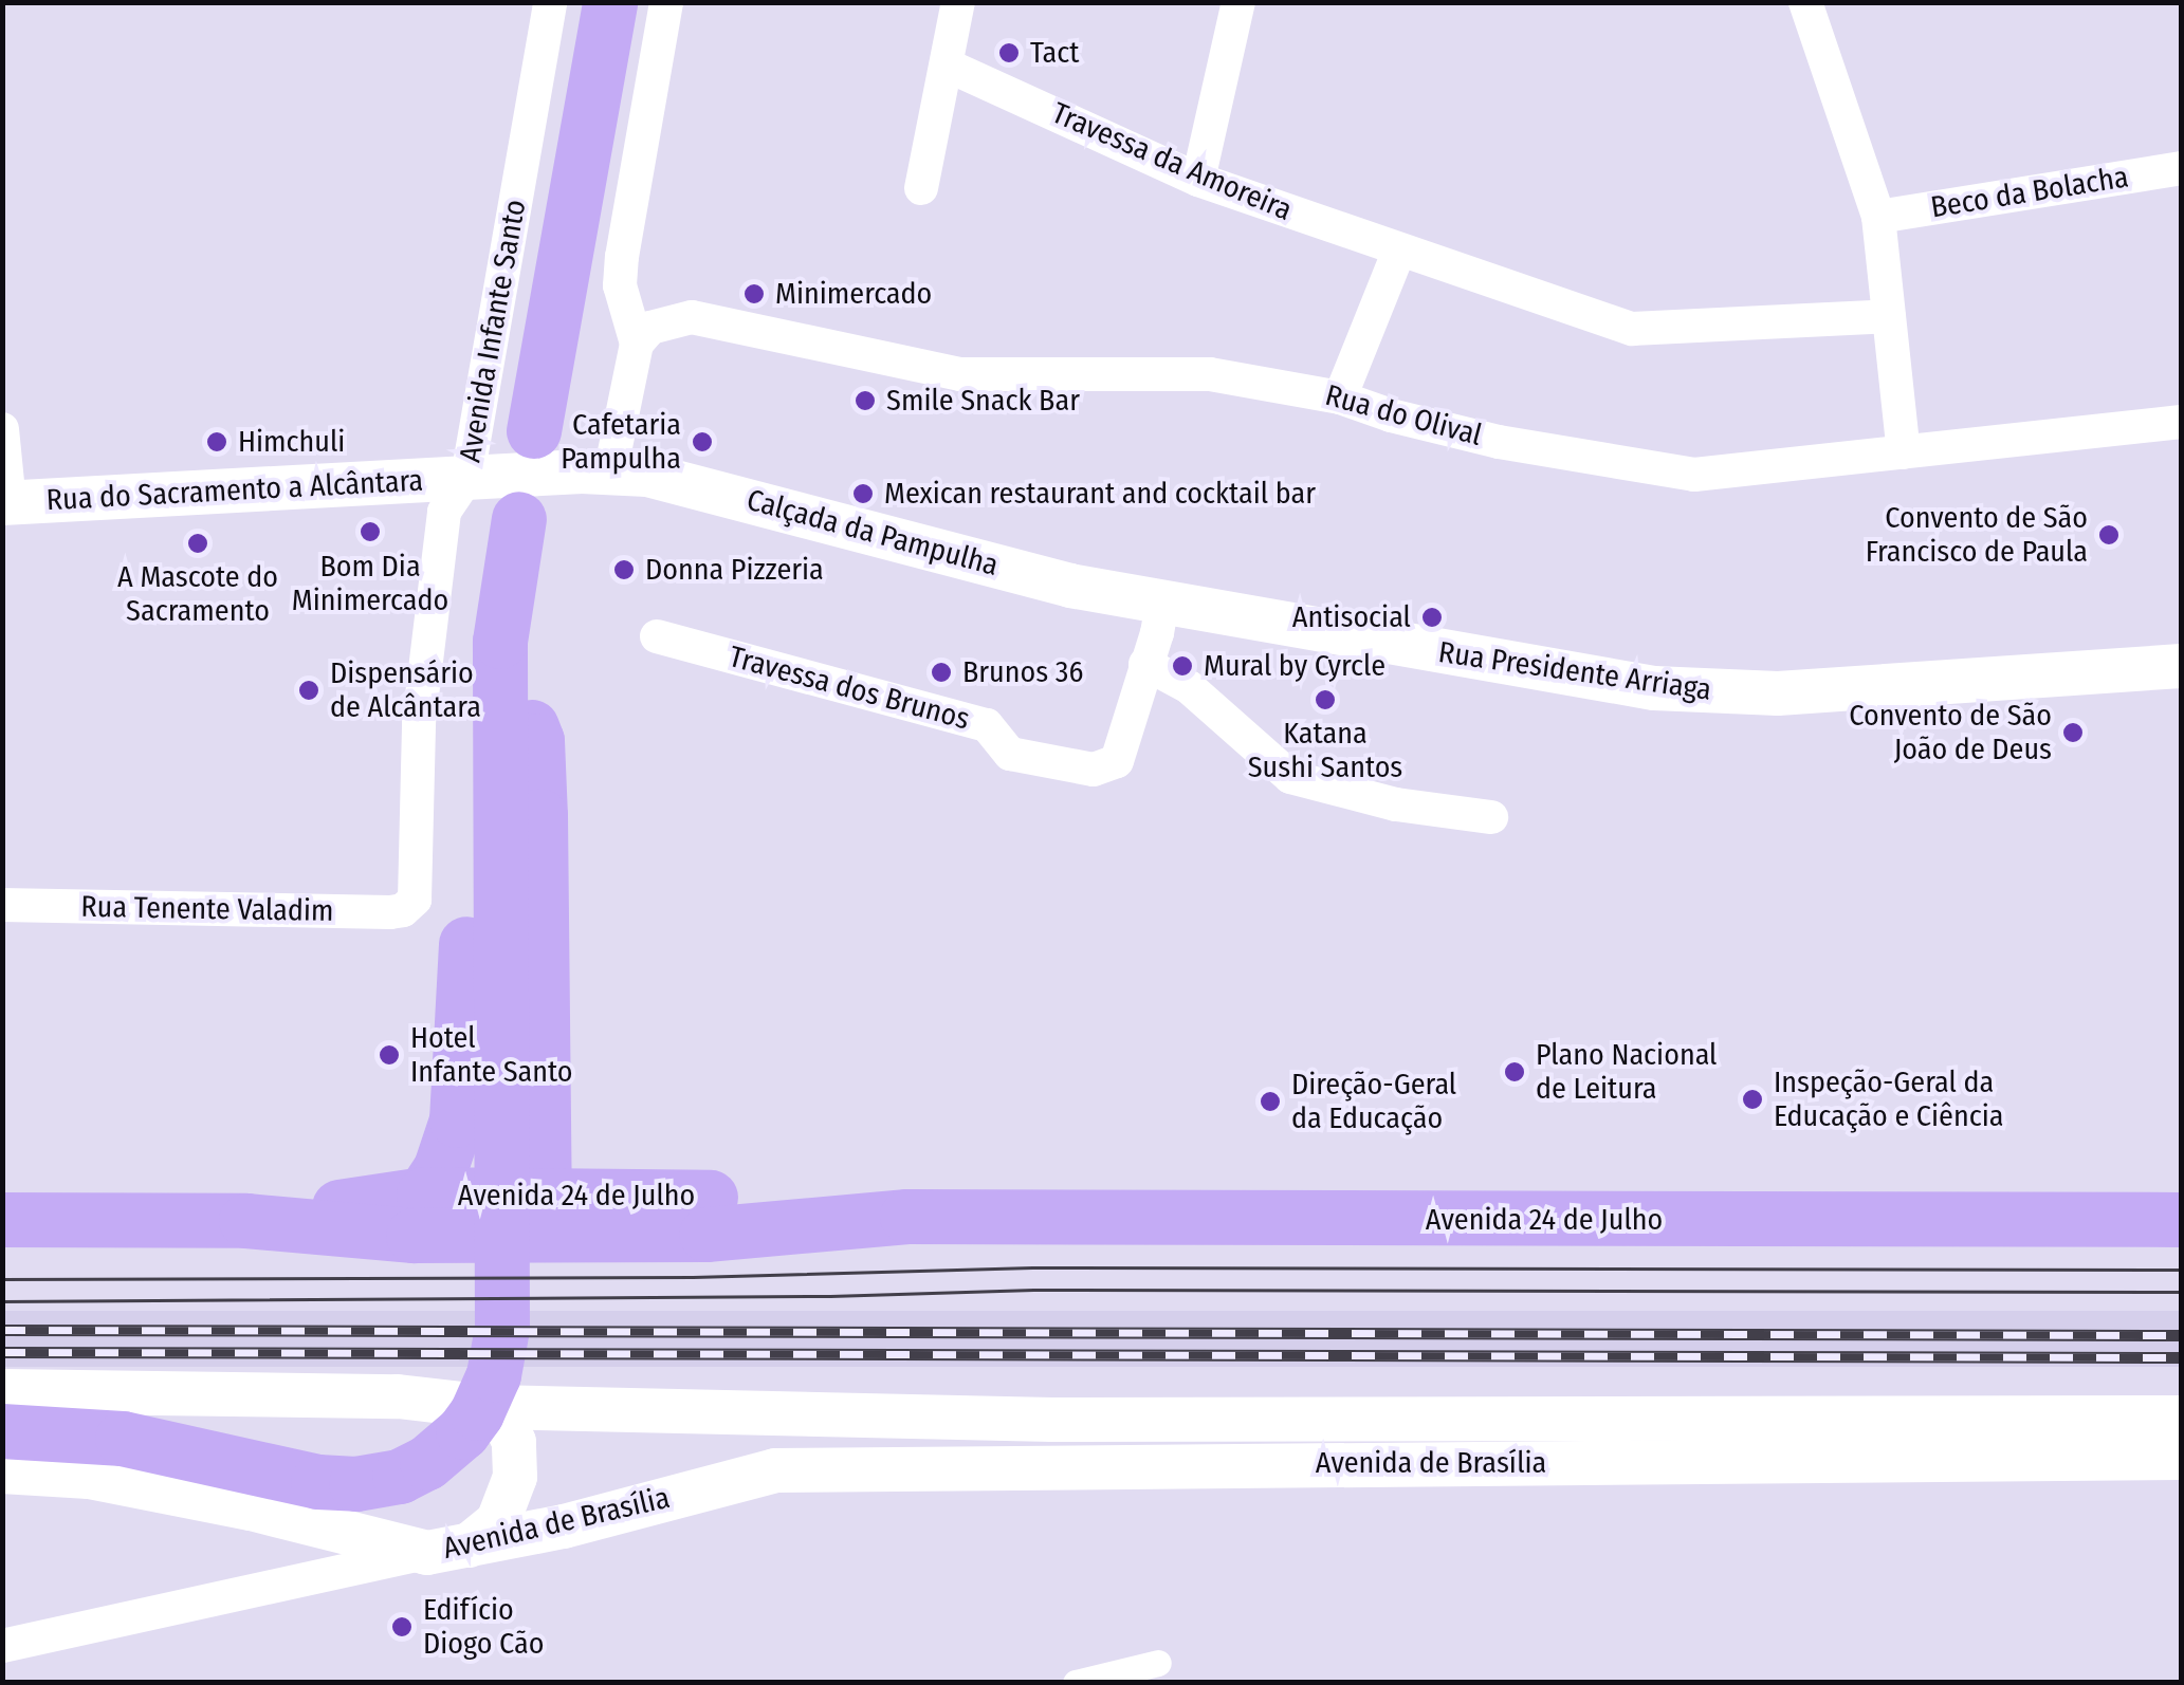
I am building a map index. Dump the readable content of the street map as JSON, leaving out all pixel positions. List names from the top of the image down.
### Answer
{
  "streets": {
    "main road": ["Avenida Infante Santo", "Avenida 24 de Julho"],
    "street": [
      "Travessa da Amoreira",
      "Beco da Bolacha",
      "Rua do Olival",
      "Rua do Sacramento a Alcântara",
      "Calçada da Pampulha",
      "Rua Presidente Arriaga",
      "Travessa dos Brunos",
      "Rua Tenente Valadim",
      "Avenida de Brasília"
    ]
  },
  "crossings": [
    ["Avenida Infante Santo", "Rua do Sacramento a Alcântara"],
    ["Avenida Infante Santo", "Calçada da Pampulha"],
    ["Avenida Infante Santo", "Rua Tenente Valadim"],
    ["Rua do Sacramento a Alcântara", "Calçada da Pampulha"],
    ["Calçada da Pampulha", "Rua Presidente Arriaga"],
    ["Calçada da Pampulha", "Travessa dos Brunos"],
    ["Rua Presidente Arriaga", "Travessa dos Brunos"]
  ],
  "places": [
    "Tact",
    "Minimercado",
    "Smile Snack Bar",
    "Himchuli",
    "Cafetaria Pampulha",
    "Mexican restaurant and cocktail bar",
    "Bom Dia Minimercado",
    "Convento de São Francisco de Paula",
    "A Mascote do Sacramento",
    "Donna Pizzeria",
    "Antisocial",
    "Mural by Cyrcle",
    "Brunos 36",
    "Dispensário de Alcântara",
    "Katana Sushi Santos",
    "Convento de São João de Deus",
    "Hotel Infante Santo",
    "Plano Nacional de Leitura",
    "Inspeção-Geral da Educação e Ciência",
    "Direção-Geral da Educação",
    "Edifício Diogo Cão"
  ]
}
